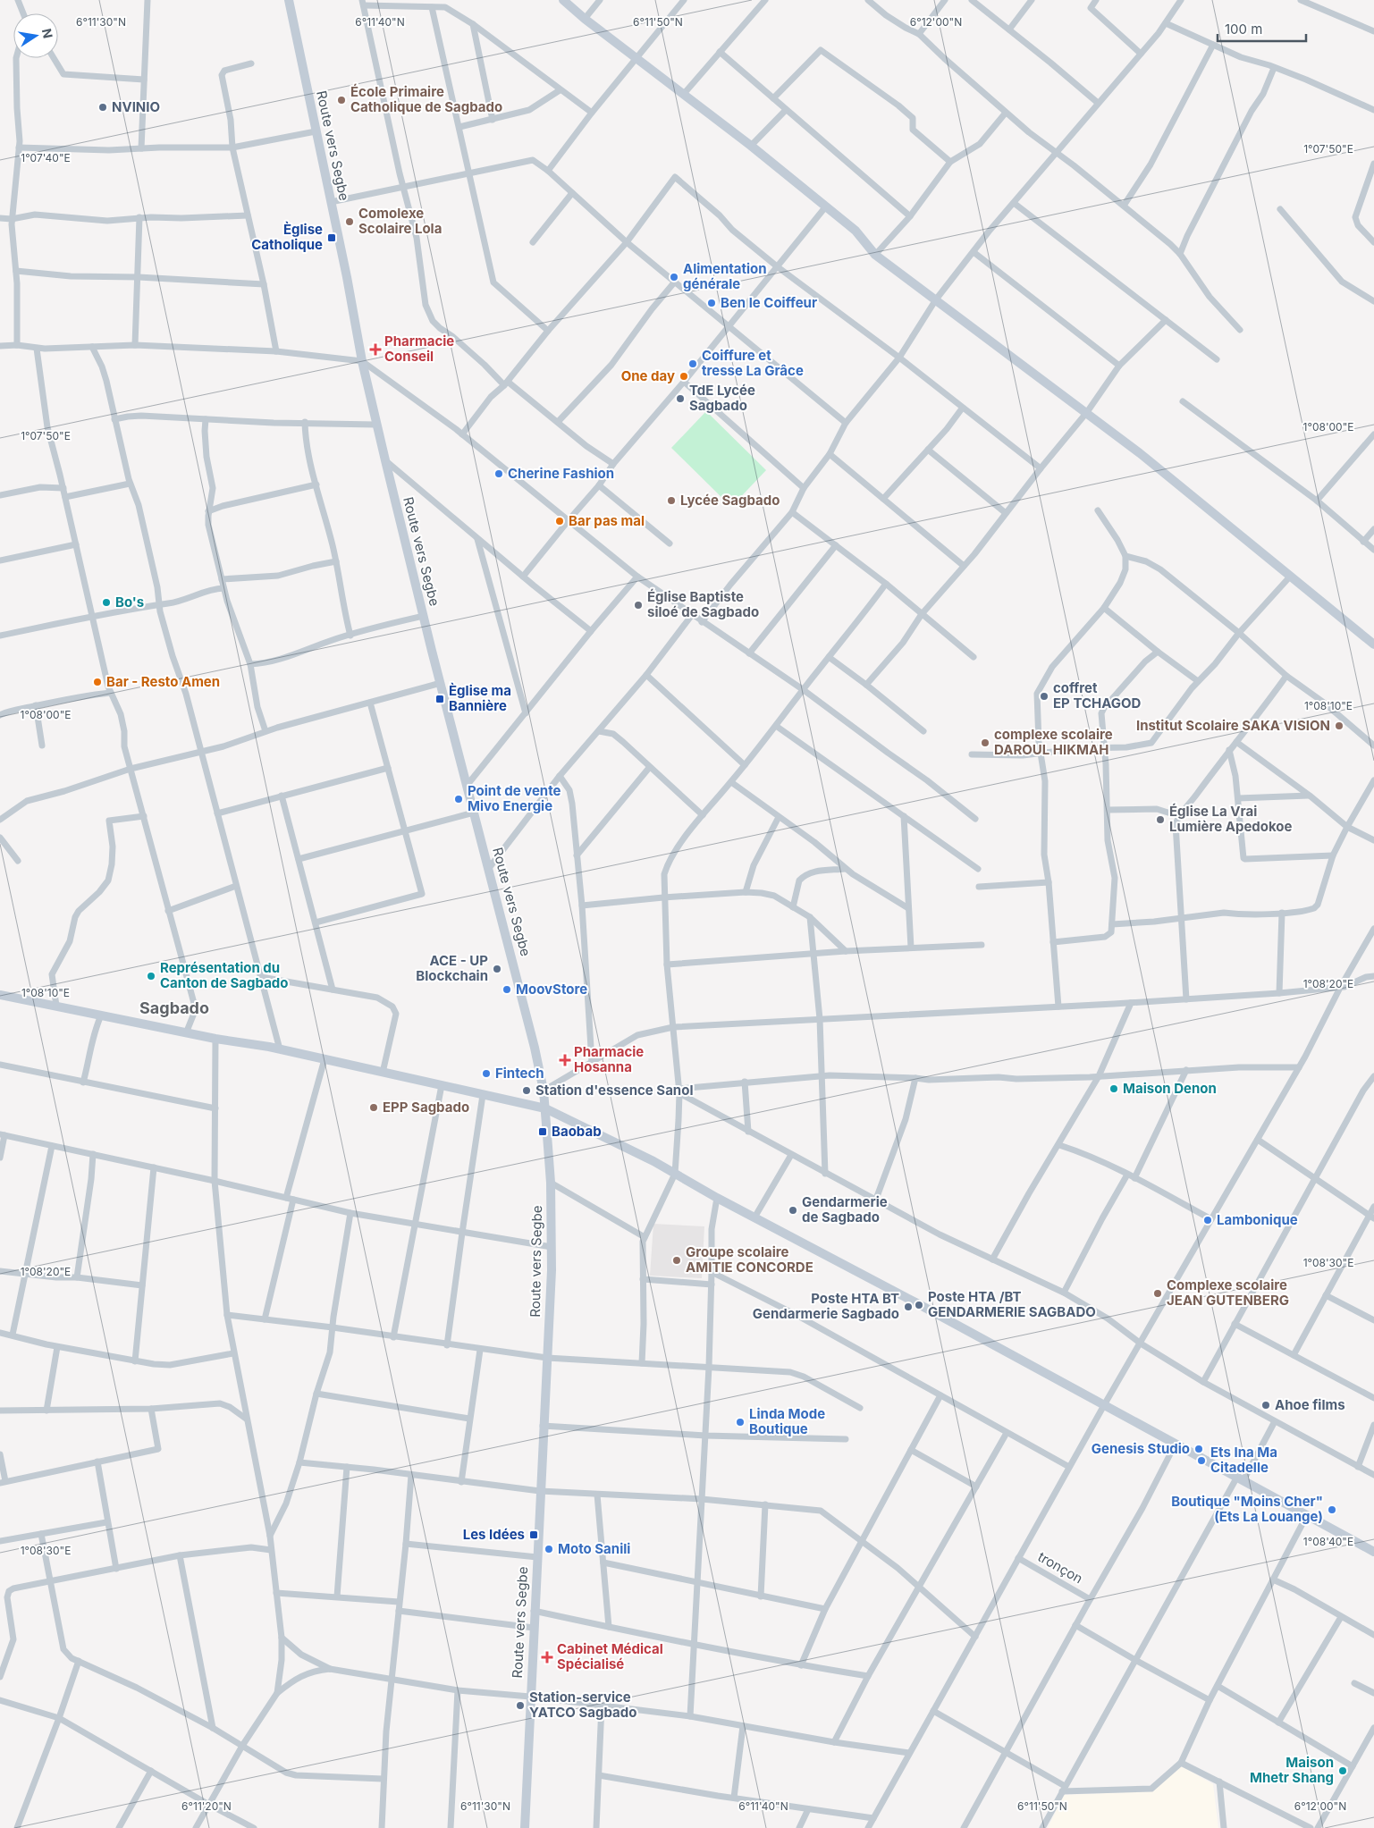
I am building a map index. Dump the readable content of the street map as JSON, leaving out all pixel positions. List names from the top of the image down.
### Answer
{
  "streets": {
    "street": ["Route vers Segbe", "tronçon"]
  },
  "districts": ["Sagbado"],
  "places": {
    "other": [
      "École Primaire Catholique de Sagbado",
      "NVINIO",
      "Comolexe Scolaire Lola",
      "Alimentation générale",
      "Ben le Coiffeur",
      "Coiffure et tresse La Grâce",
      "One day",
      "TdE Lycée Sagbado",
      "Cherine Fashion",
      "Lycée Sagbado",
      "Bar pas mal",
      "Bo's",
      "Église Baptiste siloé de Sagbado",
      "Bar - Resto Amen",
      "coffret EP TCHAGOD",
      "Institut Scolaire SAKA VISION",
      "complexe scolaire DAROUL HIKMAH",
      "Point de vente Mivo Energie",
      "Église La Vrai Lumière Apedokoe",
      "ACE - UP Blockchain",
      "Représentation du Canton de Sagbado",
      "MoovStore",
      "Fintech",
      "Maison Denon",
      "Station d'essence Sanol",
      "EPP Sagbado",
      "Gendarmerie de Sagbado",
      "Lambonique",
      "Groupe scolaire AMITIE CONCORDE",
      "Complexe scolaire JEAN GUTENBERG",
      "Poste HTA /BT GENDARMERIE SAGBADO",
      "Poste HTA BT Gendarmerie Sagbado",
      "Ahoe films",
      "Linda Mode Boutique",
      "Genesis Studio",
      "Ets Ina Ma Citadelle",
      "Boutique \"Moins Cher\" (Ets La Louange)",
      "Moto Sanili",
      "Station-service YATCO Sagbado",
      "Maison Mhetr Shang"
    ],
    "transit": [
      "Èglise Catholique",
      "Èglise ma Bannière",
      "Baobab",
      "Les Idées"
    ],
    "health": ["Pharmacie Conseil", "Pharmacie Hosanna", "Cabinet Médical Spécialisé"]
  },
  "scale_bar": "100 m",
  "north": "right",
  "coordinates": [
    "6°11'30\"N",
    "6°11'40\"N",
    "6°11'50\"N",
    "6°12'00\"N",
    "1°07'50\"E",
    "1°07'40\"E",
    "1°08'00\"E",
    "1°08'10\"E",
    "1°08'20\"E",
    "1°08'30\"E",
    "1°08'40\"E",
    "6°11'20\"N"
  ]
}
